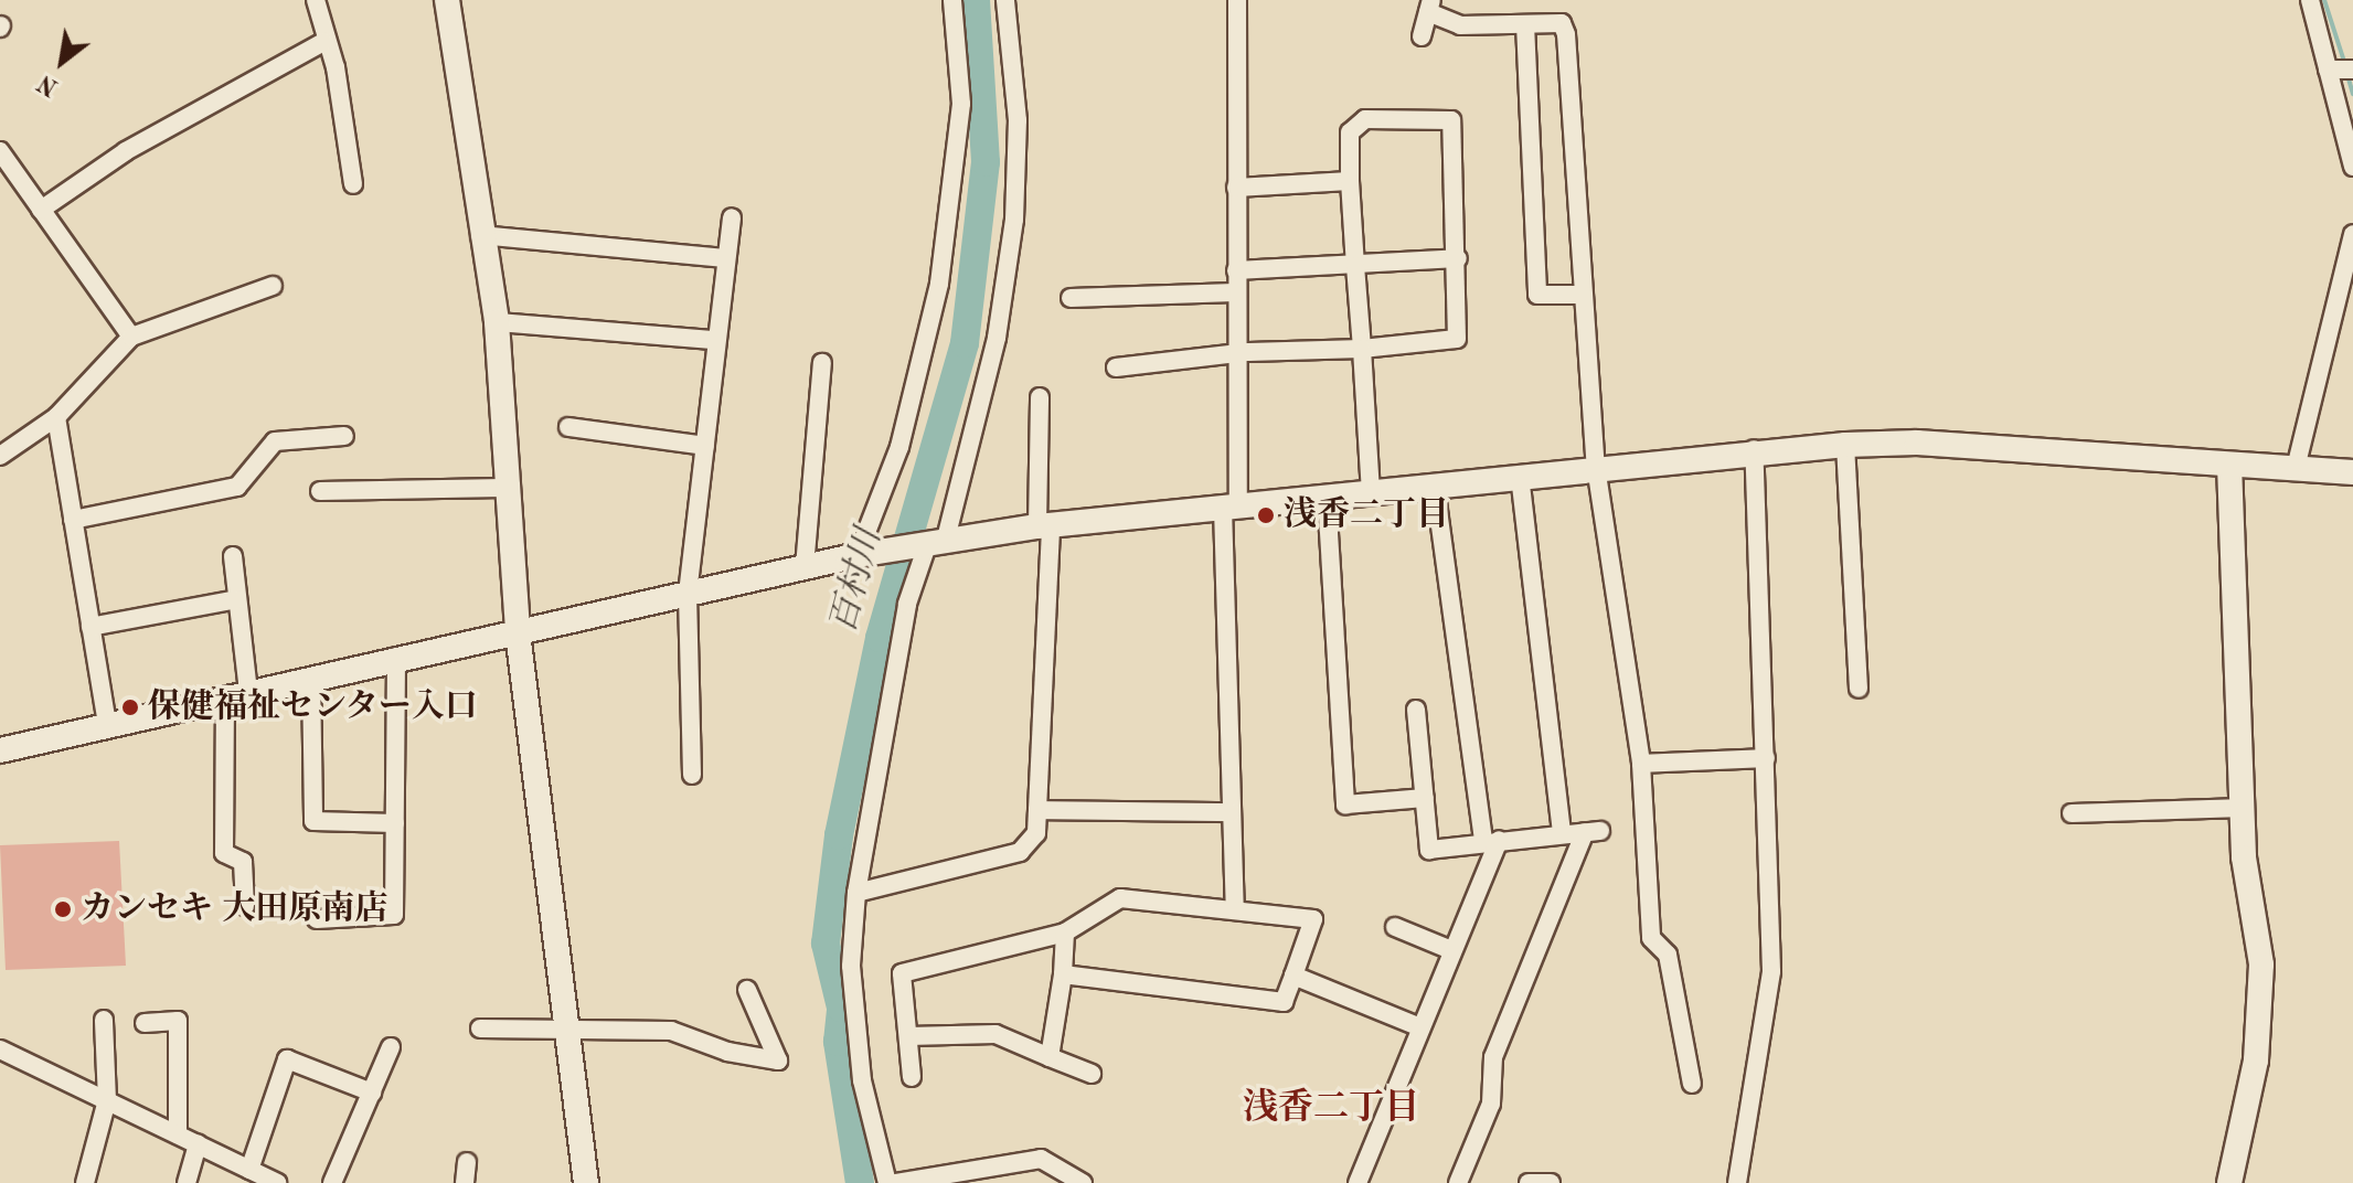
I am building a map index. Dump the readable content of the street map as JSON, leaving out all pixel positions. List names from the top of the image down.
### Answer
{
  "districts": ["浅香二丁目"],
  "water": ["百村川"],
  "places": ["浅香二丁目", "保健福祉センター入口", "カンセキ 大田原南店"],
  "north": "bottom left"
}
